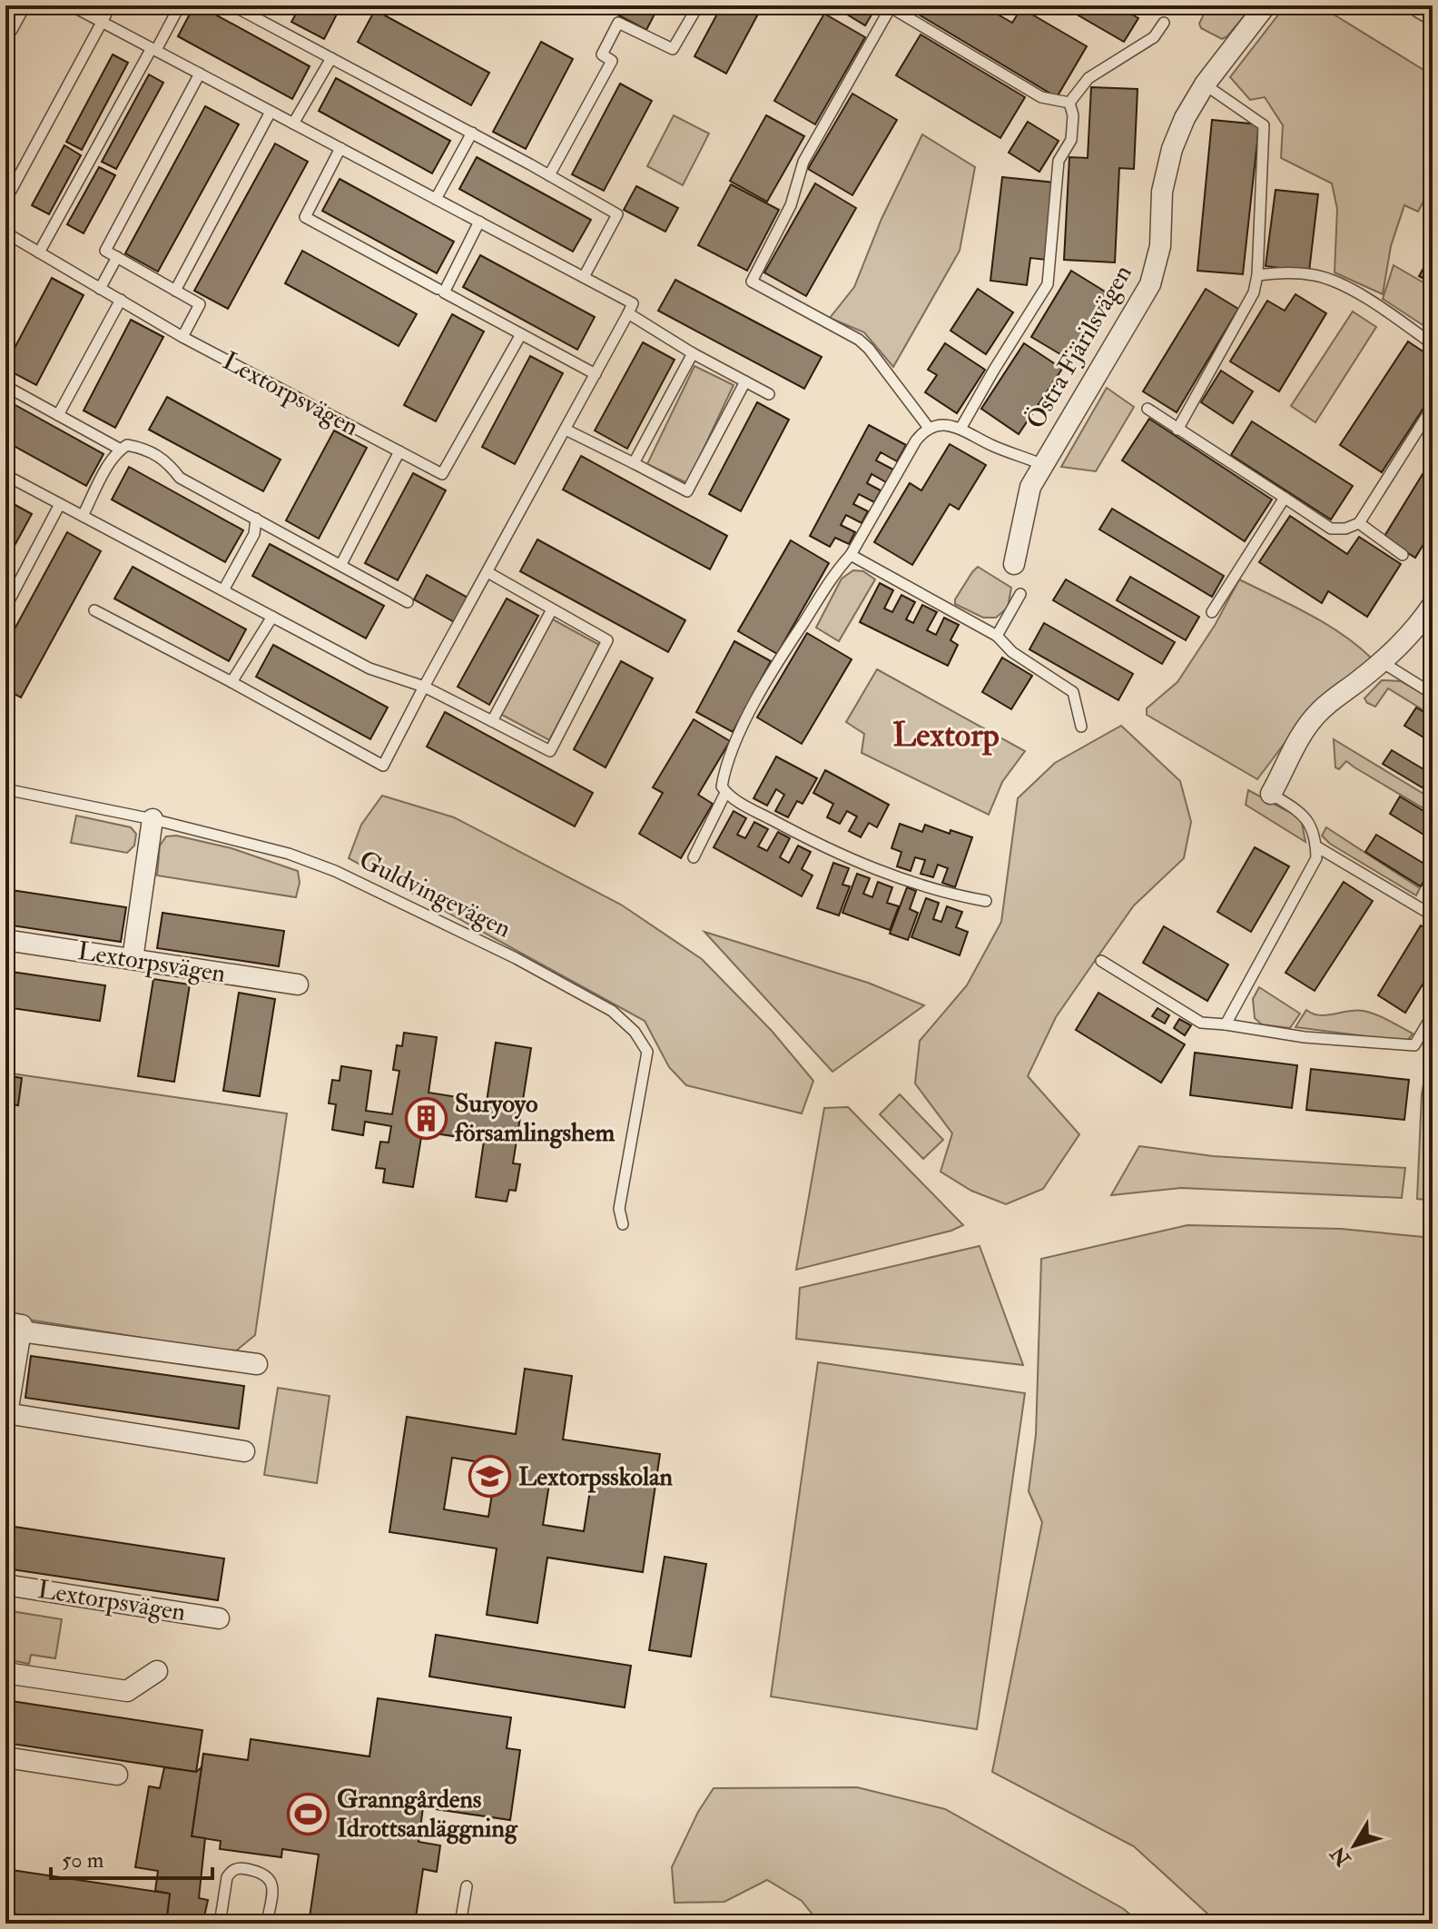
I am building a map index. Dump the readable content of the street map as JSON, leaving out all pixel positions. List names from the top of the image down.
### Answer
{
  "streets": {
    "street": ["Östra Fjärilsvägen", "Lextorpsvägen"],
    "lane": ["Guldvingevägen"]
  },
  "districts": ["Lextorp"],
  "places": {
    "building": ["Suryoyo församlingshem"],
    "school or university": ["Lextorpsskolan"],
    "sports": ["Granngårdens Idrottsanläggning"]
  },
  "scale_bar": "50 m",
  "north": "bottom left"
}
